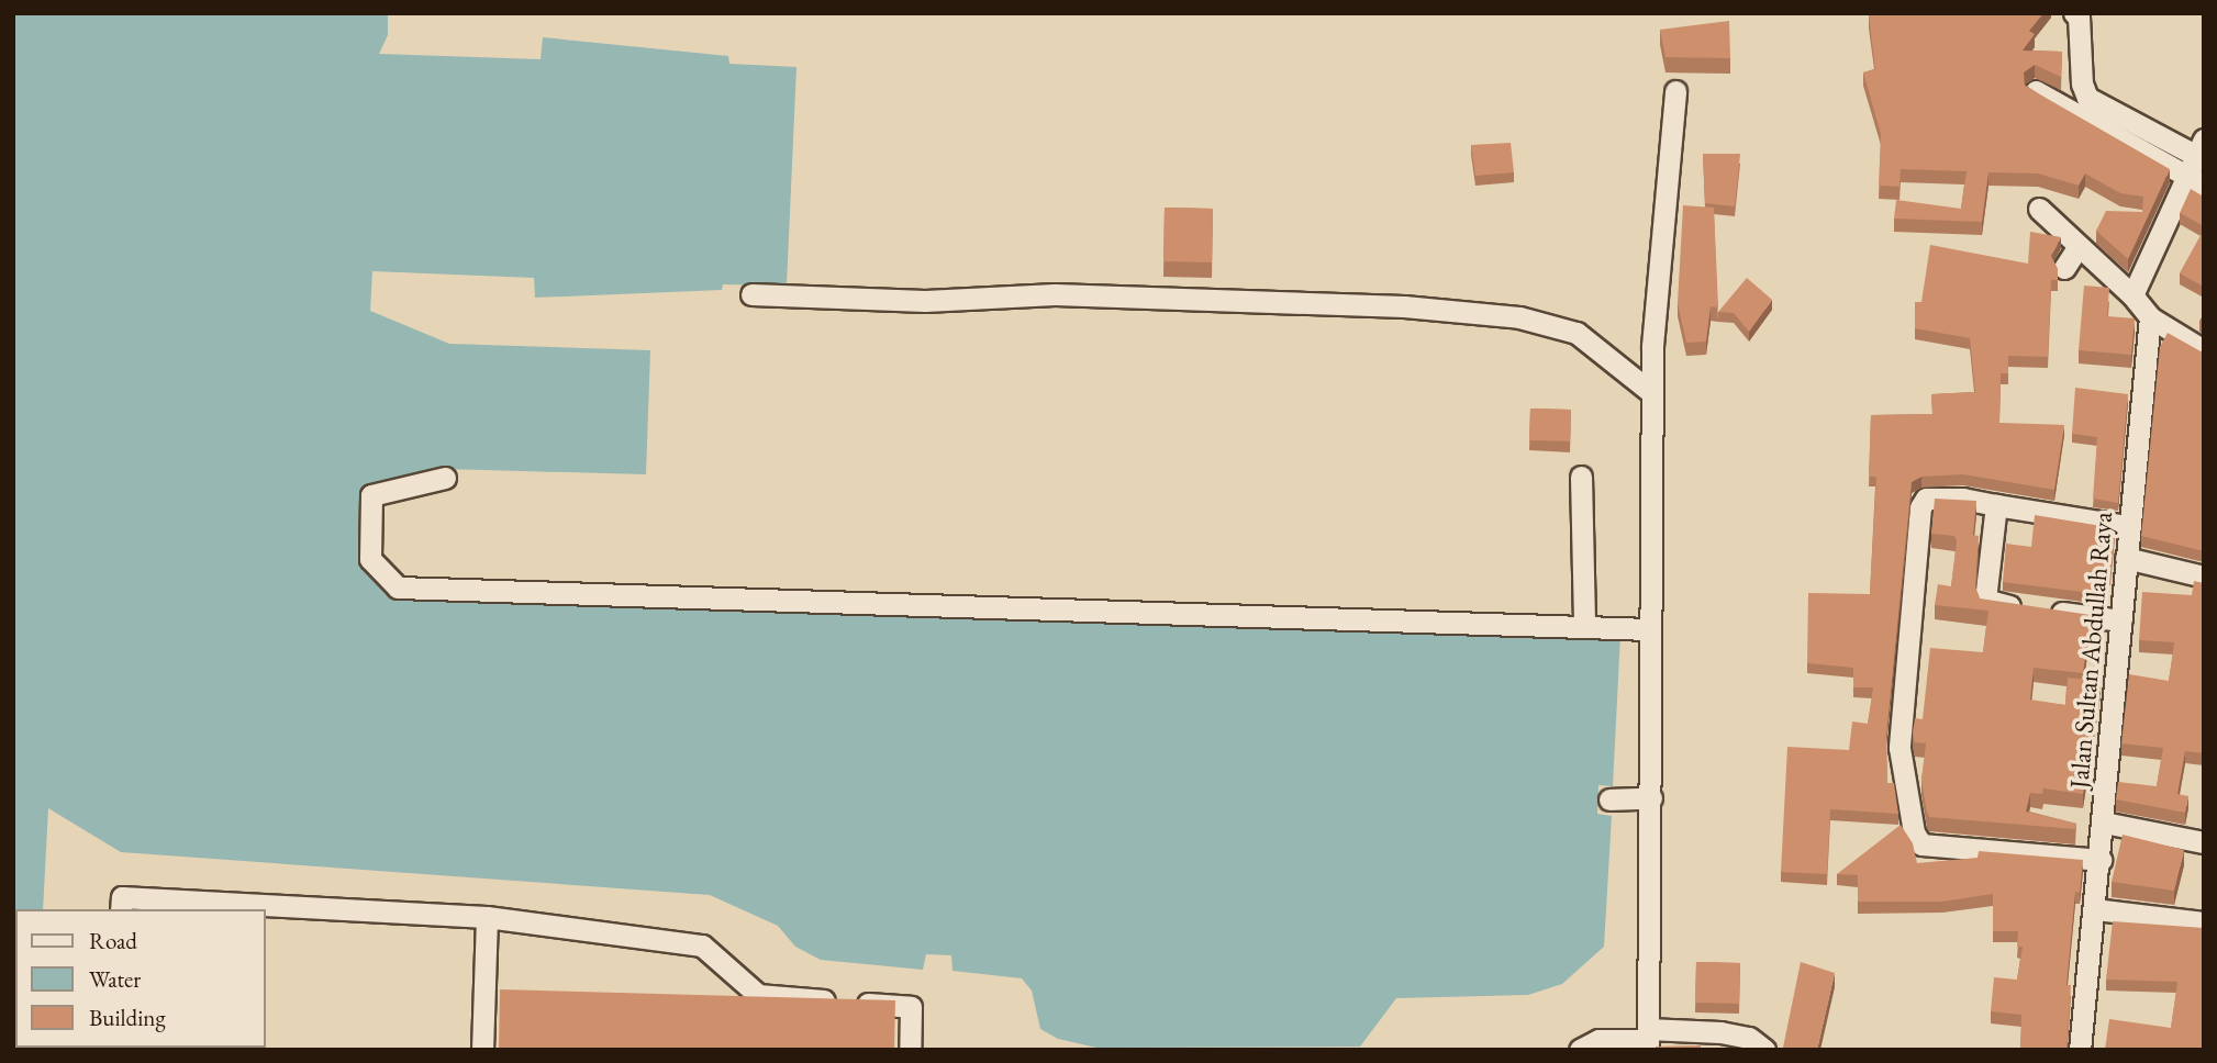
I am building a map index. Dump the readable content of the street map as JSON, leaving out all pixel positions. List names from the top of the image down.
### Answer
{
  "streets": {
    "street": ["Jalan Sultan Abdullah Raya"]
  },
  "legend": ["Road", "Water", "Building"]
}
